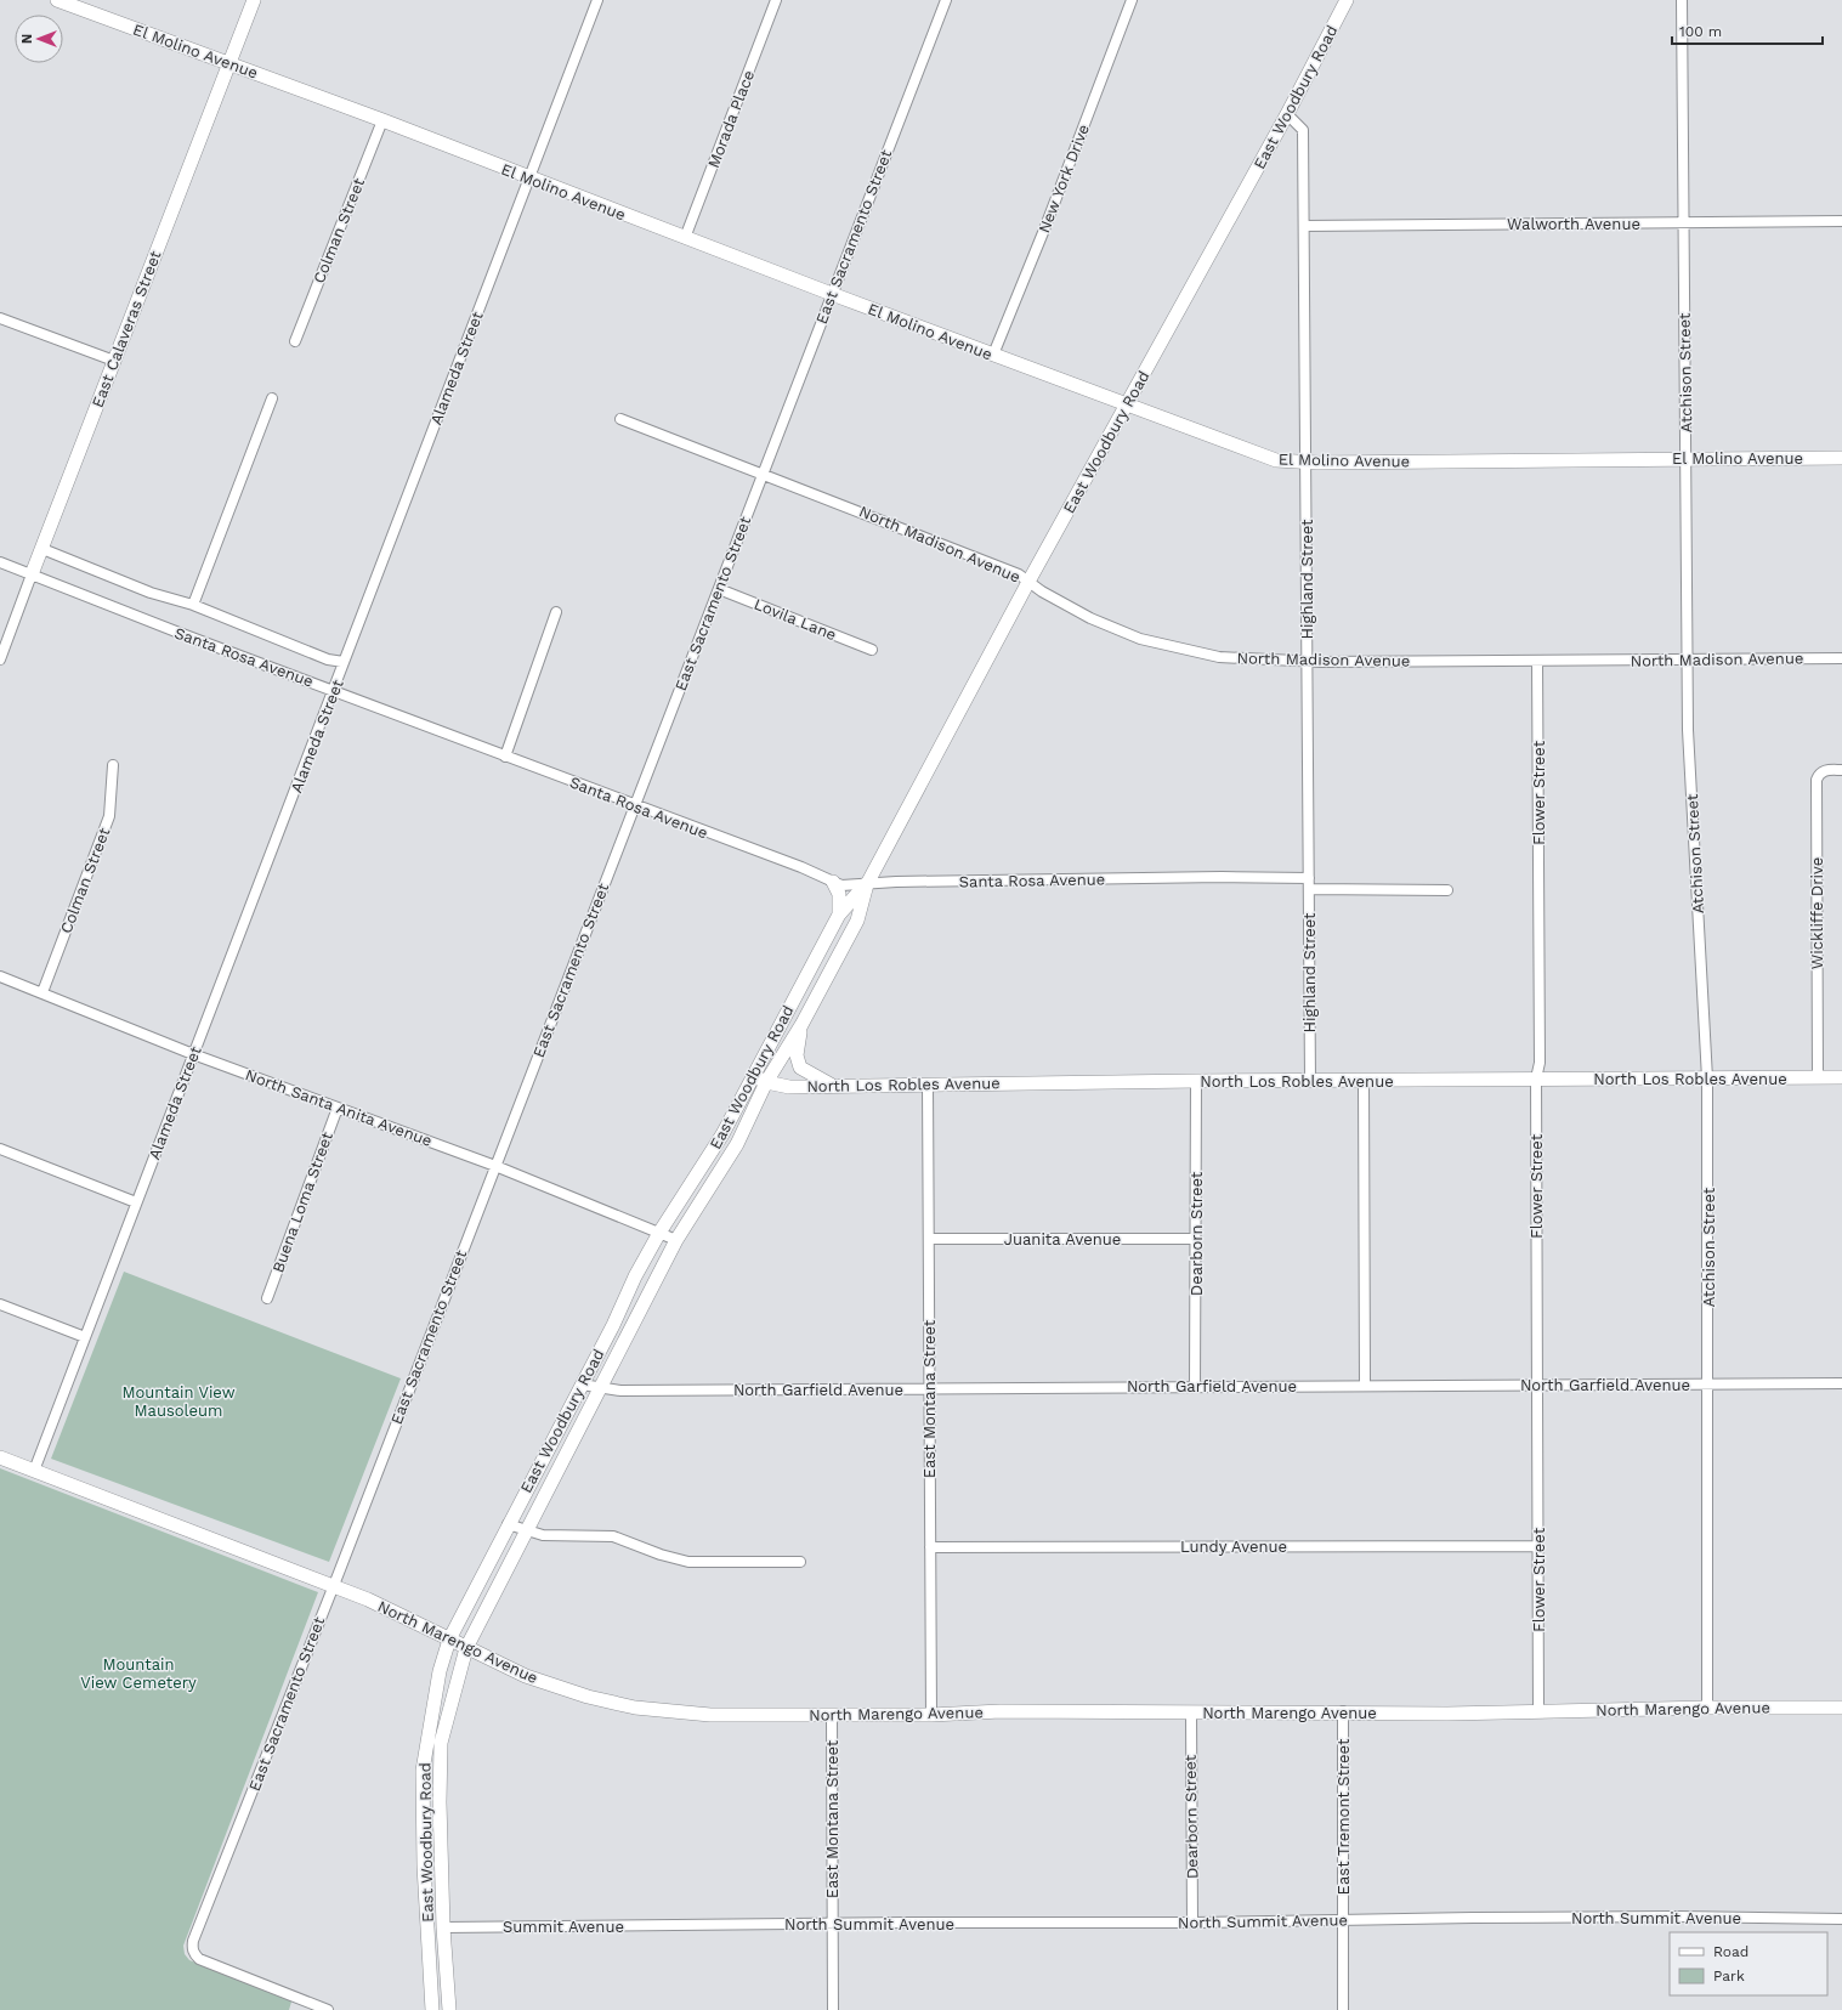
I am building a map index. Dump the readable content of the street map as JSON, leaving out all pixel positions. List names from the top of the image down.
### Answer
{
  "streets": {
    "street": [
      "El Molino Avenue",
      "East Woodbury Road",
      "Morada Place",
      "New York Drive",
      "Walworth Avenue",
      "Colman Street",
      "East Sacramento Street",
      "East Calaveras Street",
      "Alameda Street",
      "Atchison Street",
      "North Madison Avenue",
      "Highland Street",
      "Lovila Lane",
      "Santa Rosa Avenue",
      "Flower Street",
      "Wickliffe Drive",
      "North Los Robles Avenue",
      "North Santa Anita Avenue",
      "Buena Loma Street",
      "Dearborn Street",
      "Juanita Avenue",
      "North Garfield Avenue",
      "East Montana Street",
      "Lundy Avenue",
      "North Marengo Avenue",
      "East Tremont Street",
      "North Summit Avenue",
      "Summit Avenue"
    ]
  },
  "crossings": [
    ["El Molino Avenue", "East Woodbury Road"],
    ["El Molino Avenue", "Morada Place"],
    ["El Molino Avenue", "New York Drive"],
    ["El Molino Avenue", "Colman Street"],
    ["El Molino Avenue", "East Sacramento Street"],
    ["El Molino Avenue", "East Calaveras Street"],
    ["El Molino Avenue", "Alameda Street"],
    ["El Molino Avenue", "Atchison Street"],
    ["El Molino Avenue", "Highland Street"],
    ["East Woodbury Road", "North Madison Avenue"],
    ["East Woodbury Road", "Highland Street"],
    ["East Woodbury Road", "Santa Rosa Avenue"],
    ["East Woodbury Road", "North Los Robles Avenue"],
    ["East Woodbury Road", "North Santa Anita Avenue"],
    ["East Woodbury Road", "North Garfield Avenue"],
    ["East Woodbury Road", "North Marengo Avenue"],
    ["East Woodbury Road", "Summit Avenue"],
    ["Walworth Avenue", "Atchison Street"],
    ["Walworth Avenue", "Highland Street"],
    ["Colman Street", "North Santa Anita Avenue"],
    ["East Sacramento Street", "North Madison Avenue"],
    ["East Sacramento Street", "Lovila Lane"],
    ["East Sacramento Street", "Santa Rosa Avenue"],
    ["East Sacramento Street", "North Santa Anita Avenue"],
    ["East Sacramento Street", "North Marengo Avenue"],
    ["East Calaveras Street", "Santa Rosa Avenue"],
    ["Alameda Street", "Santa Rosa Avenue"],
    ["Alameda Street", "North Santa Anita Avenue"],
    ["Alameda Street", "North Marengo Avenue"],
    ["Atchison Street", "North Madison Avenue"],
    ["Atchison Street", "North Los Robles Avenue"],
    ["Atchison Street", "North Garfield Avenue"],
    ["Atchison Street", "North Marengo Avenue"],
    ["North Madison Avenue", "Highland Street"],
    ["North Madison Avenue", "Flower Street"],
    ["Highland Street", "Santa Rosa Avenue"],
    ["Highland Street", "North Los Robles Avenue"],
    ["Flower Street", "North Los Robles Avenue"],
    ["Flower Street", "North Garfield Avenue"],
    ["Flower Street", "Lundy Avenue"],
    ["Flower Street", "North Marengo Avenue"],
    ["Wickliffe Drive", "North Los Robles Avenue"],
    ["North Los Robles Avenue", "Dearborn Street"],
    ["North Los Robles Avenue", "East Montana Street"],
    ["North Santa Anita Avenue", "Buena Loma Street"],
    ["Dearborn Street", "Juanita Avenue"],
    ["Dearborn Street", "North Garfield Avenue"],
    ["Dearborn Street", "North Marengo Avenue"],
    ["Dearborn Street", "North Summit Avenue"],
    ["Juanita Avenue", "East Montana Street"],
    ["North Garfield Avenue", "East Montana Street"],
    ["East Montana Street", "Lundy Avenue"],
    ["East Montana Street", "North Marengo Avenue"],
    ["East Montana Street", "North Summit Avenue"],
    ["North Marengo Avenue", "East Tremont Street"],
    ["East Tremont Street", "North Summit Avenue"],
    ["North Summit Avenue", "Summit Avenue"]
  ],
  "parks": ["Mountain View Mausoleum", "Mountain View Cemetery"],
  "legend": ["Road", "Park"],
  "scale_bar": "100 m",
  "north": "left"
}
